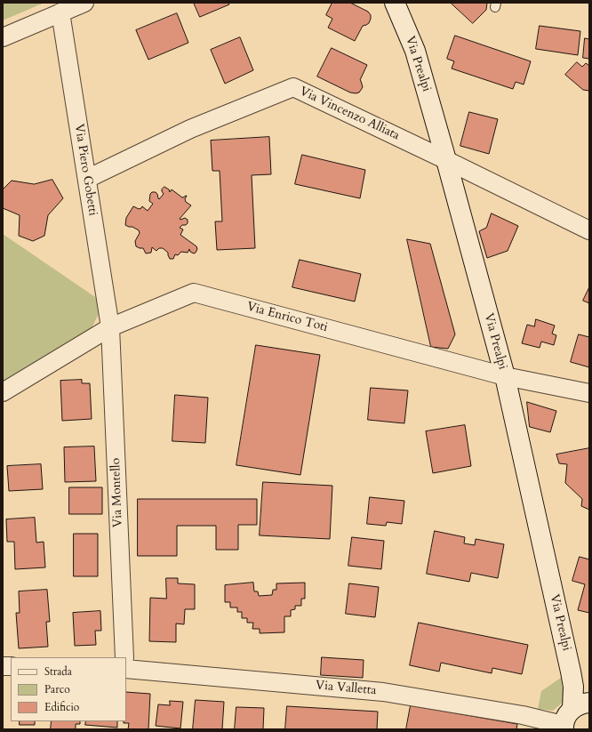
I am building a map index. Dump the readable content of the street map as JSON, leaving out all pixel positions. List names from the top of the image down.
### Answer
{
  "streets": {
    "street": [
      "Via Prealpi",
      "Via Vincenzo Alliata",
      "Via Piero Gobetti",
      "Via Enrico Toti",
      "Via Montello",
      "Via Valletta"
    ]
  },
  "crossings": [
    ["Via Prealpi", "Via Vincenzo Alliata"],
    ["Via Prealpi", "Via Enrico Toti"],
    ["Via Prealpi", "Via Valletta"],
    ["Via Vincenzo Alliata", "Via Piero Gobetti"],
    ["Via Piero Gobetti", "Via Enrico Toti"],
    ["Via Piero Gobetti", "Via Montello"],
    ["Via Enrico Toti", "Via Montello"]
  ],
  "legend": ["Strada", "Parco", "Edificio"]
}
